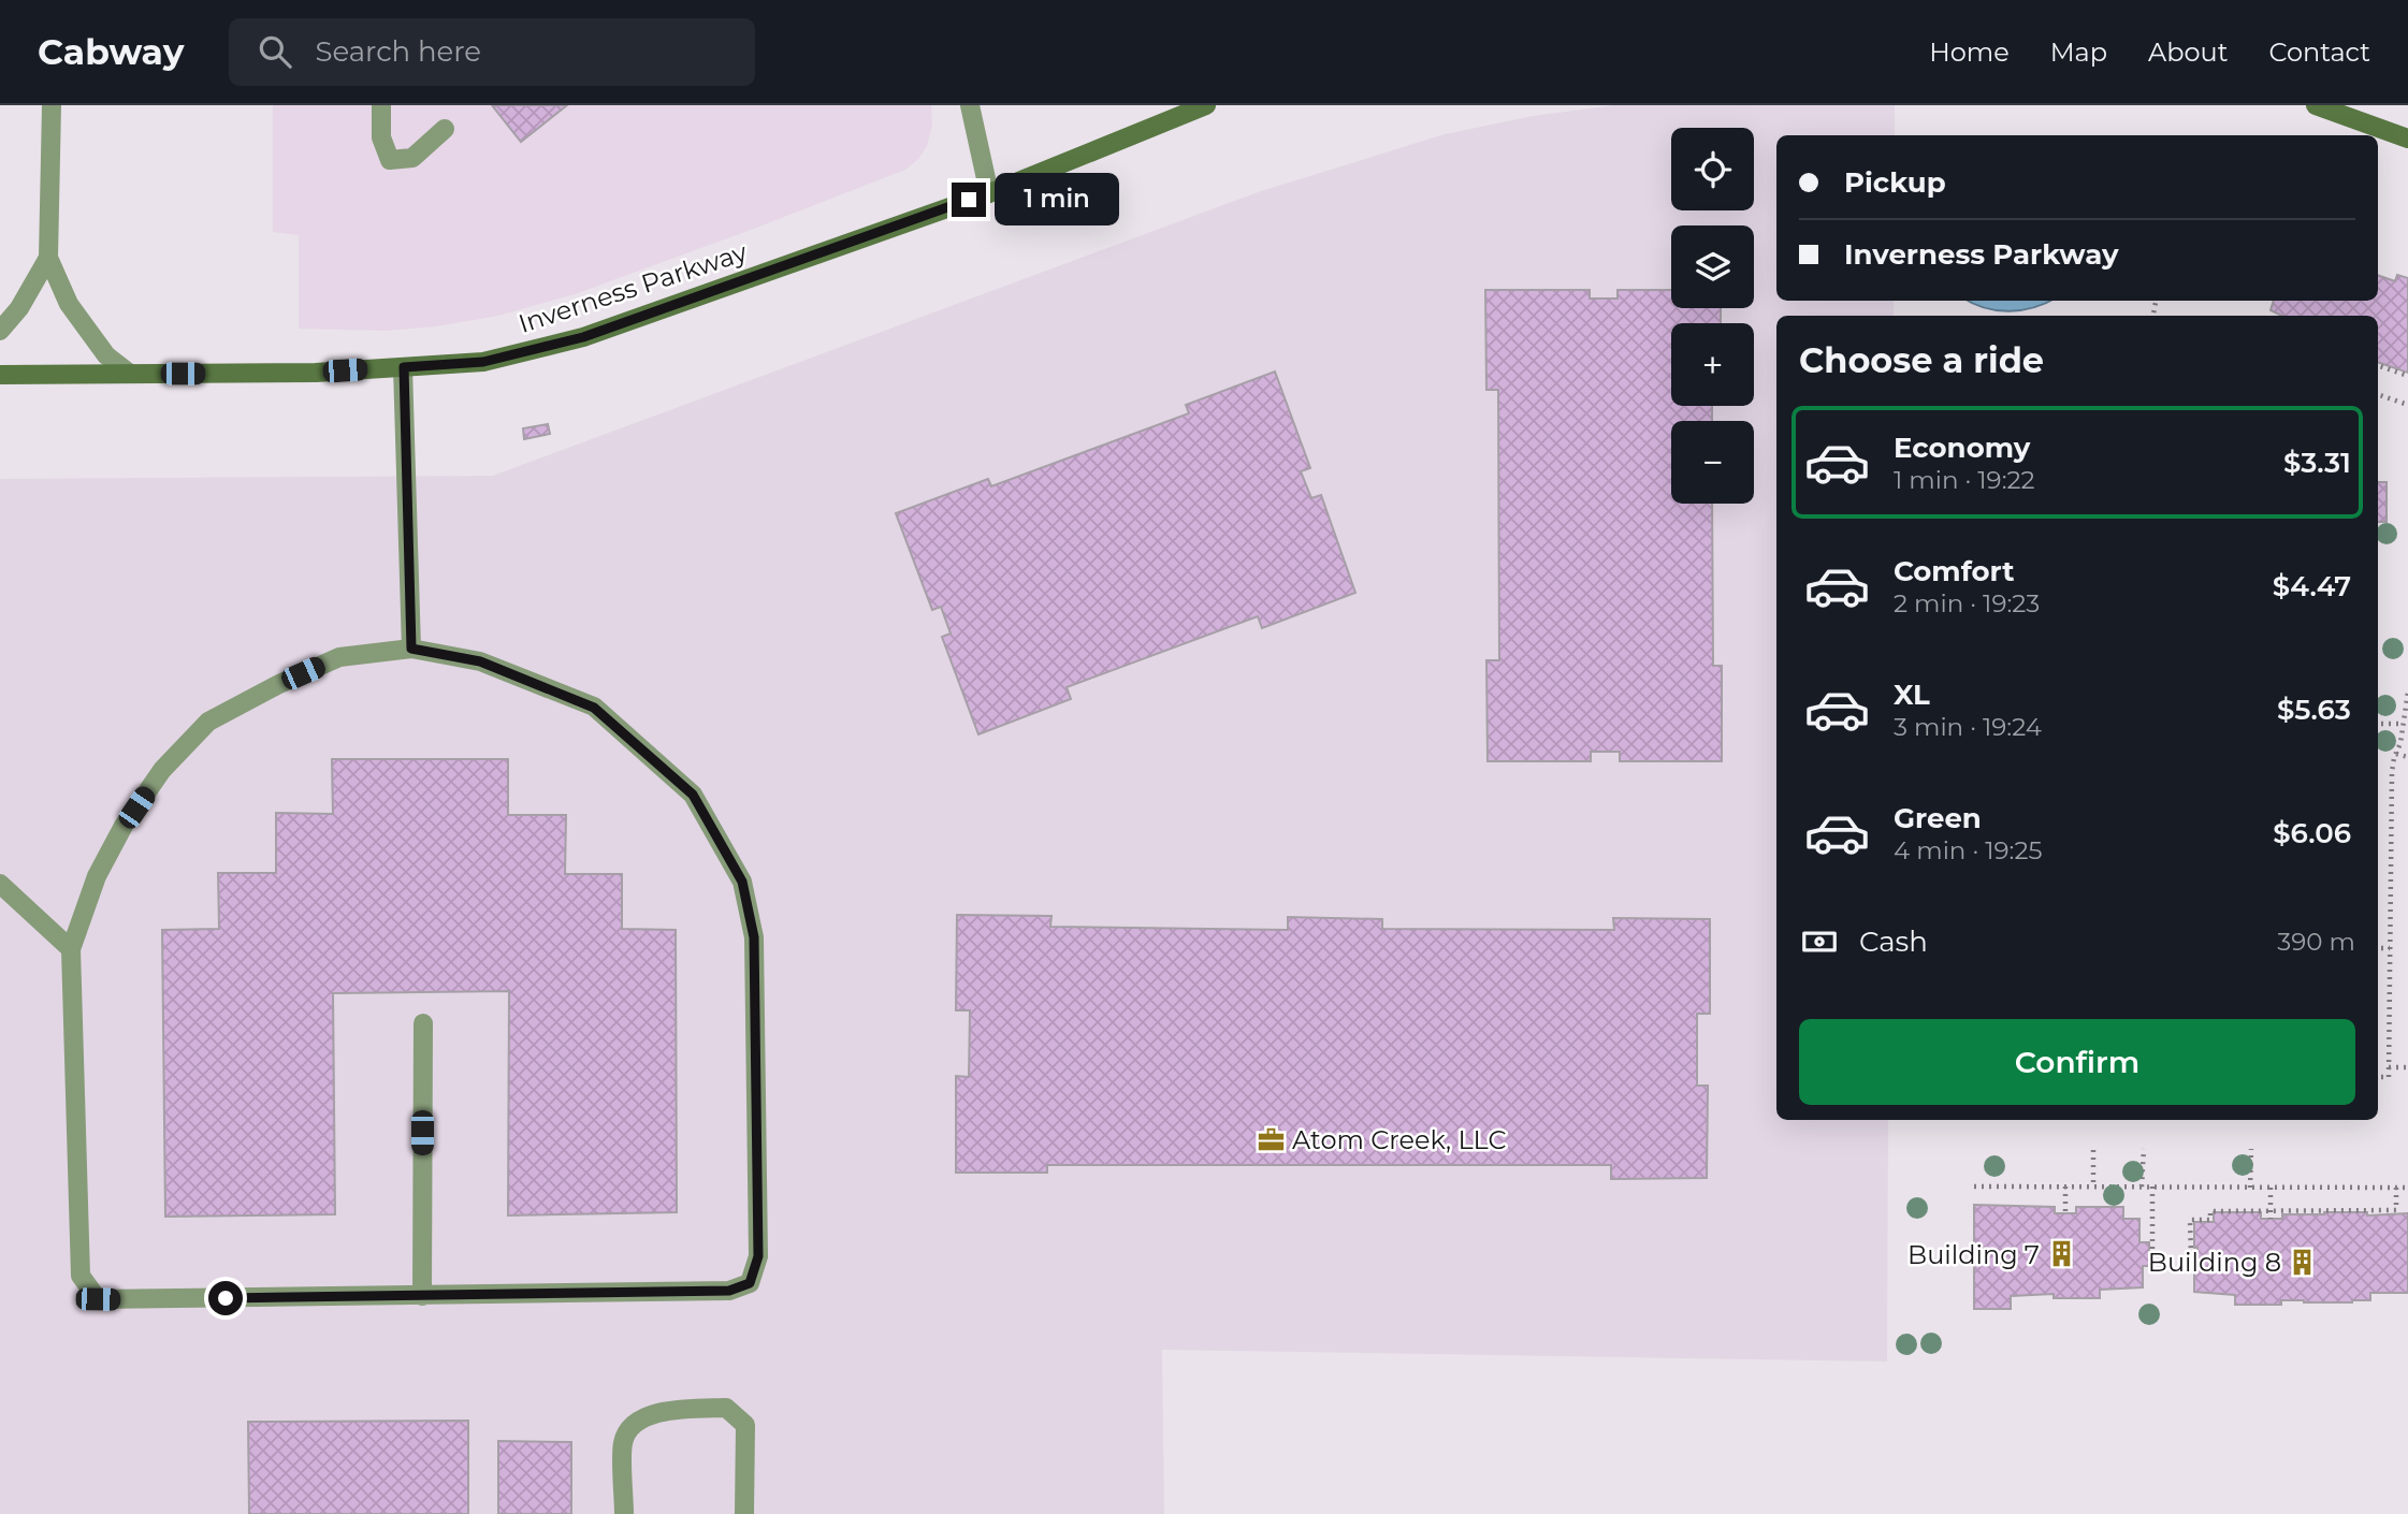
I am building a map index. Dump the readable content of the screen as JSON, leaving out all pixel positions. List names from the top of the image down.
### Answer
{
  "streets": {
    "main road": ["Inverness Parkway"]
  },
  "places": {
    "office": ["Atom Creek, LLC"],
    "building": ["Building 7", "Building 8"]
  },
  "page": {
    "header": "Cabway",
    "search": "Search here",
    "nav": [
      "Home",
      "Map",
      "About",
      "Contact"
    ],
    "map_buttons": ["+", "−"],
    "banner": ["Pickup", "Inverness Parkway"],
    "bubble": "1 min",
    "heading": "Choose a ride",
    "list": [
      {
        "name": "Economy",
        "note": "1 min · 19:22",
        "value": "$3.31"
      },
      {
        "name": "Comfort",
        "note": "2 min · 19:23",
        "value": "$4.47"
      },
      {
        "name": "XL",
        "note": "3 min · 19:24",
        "value": "$5.63"
      },
      {
        "name": "Green",
        "note": "4 min · 19:25",
        "value": "$6.06"
      }
    ],
    "pay": ["Cash", "390 m"],
    "buttons": "Confirm"
  }
}
